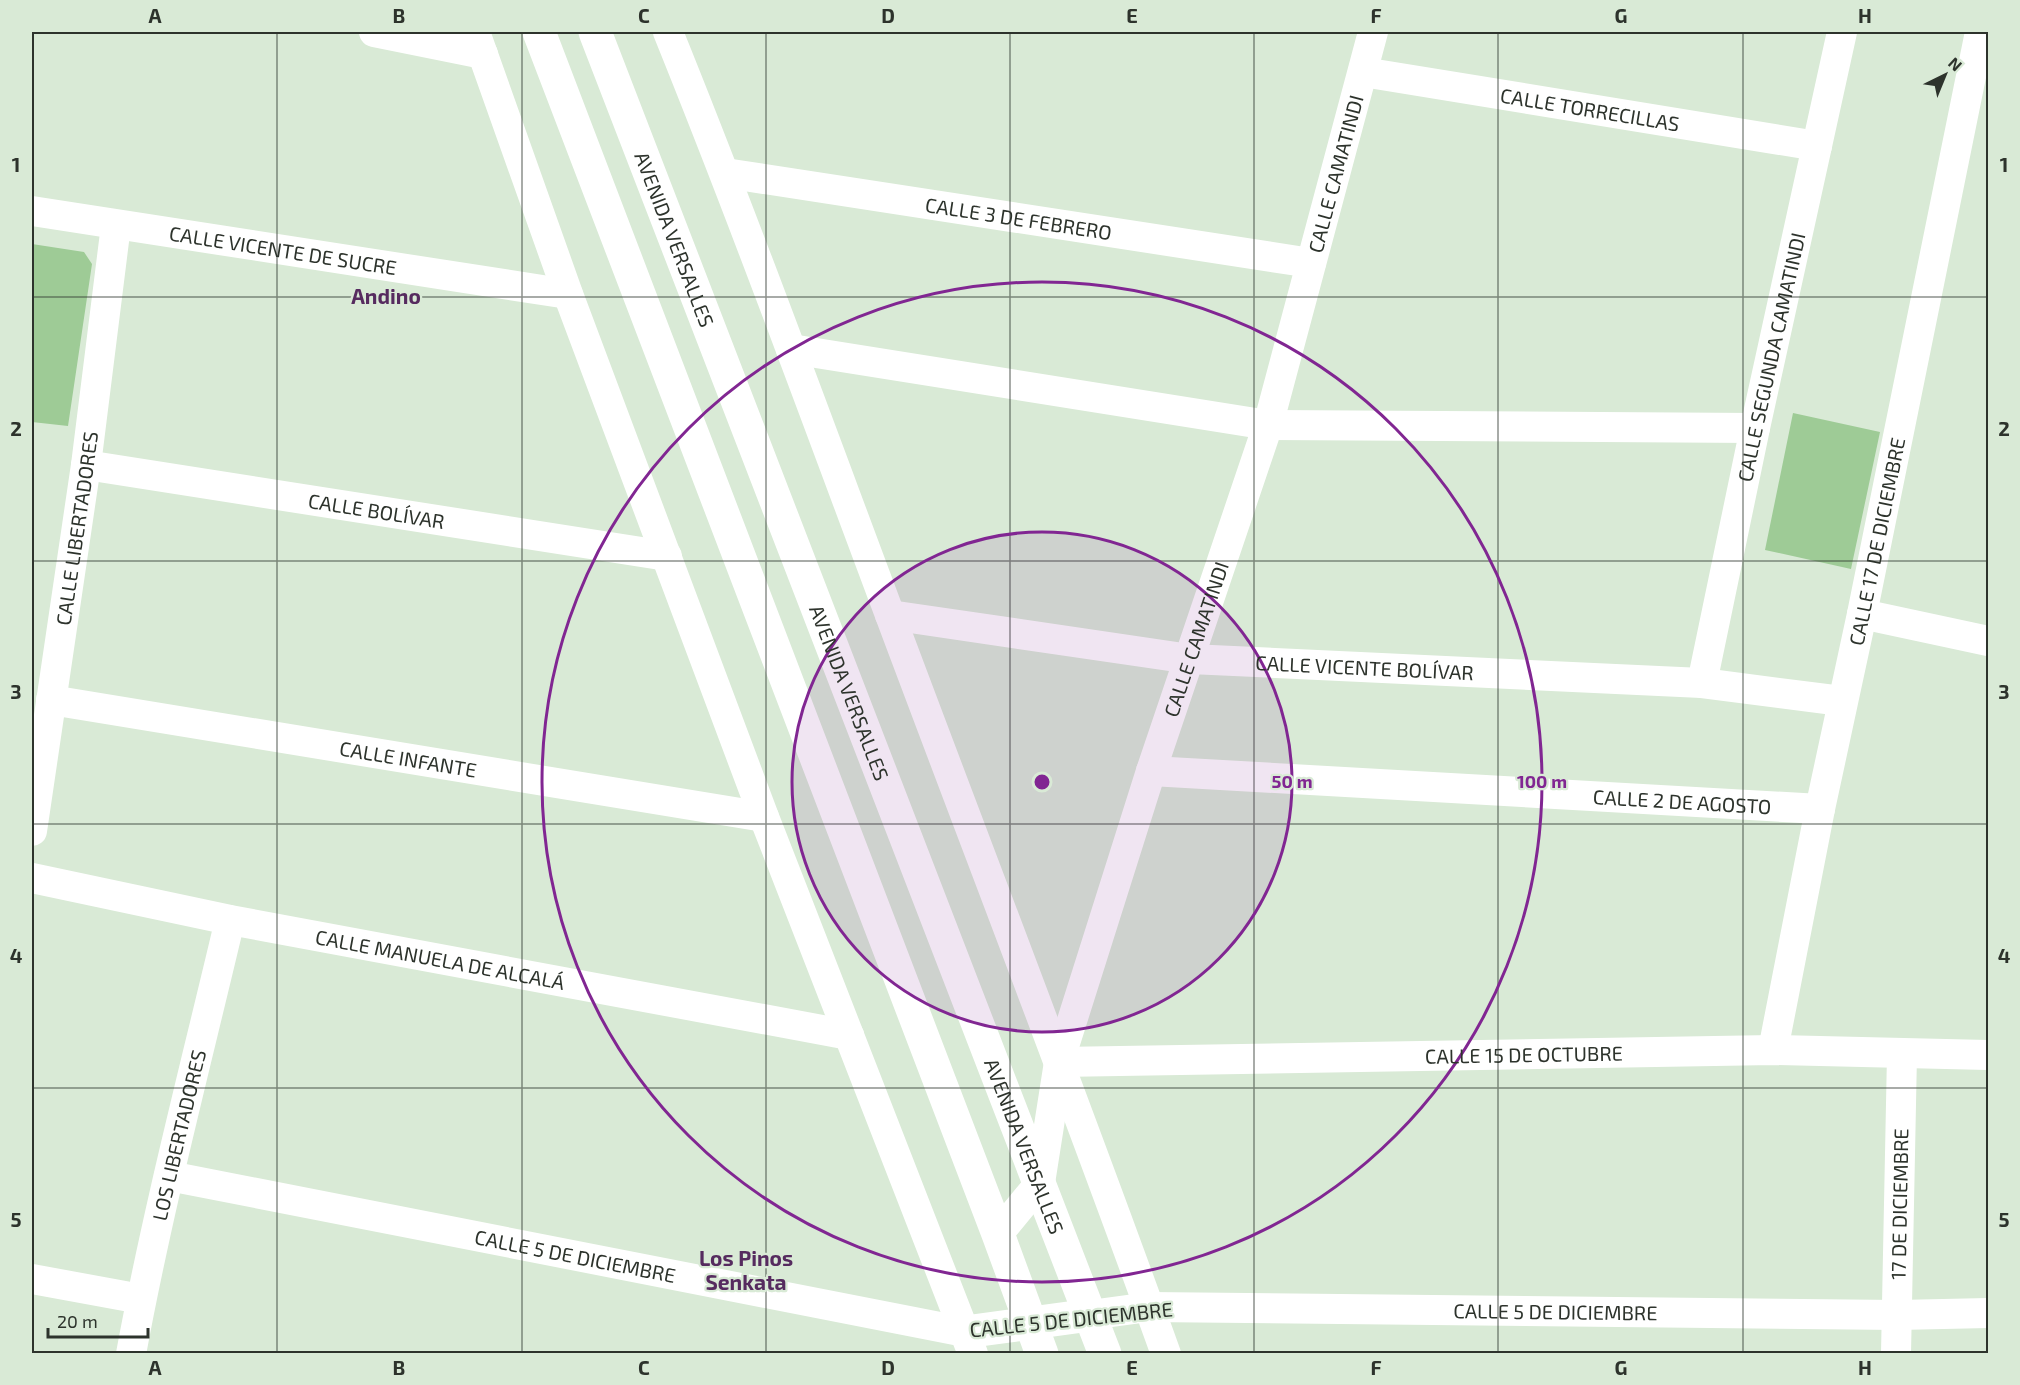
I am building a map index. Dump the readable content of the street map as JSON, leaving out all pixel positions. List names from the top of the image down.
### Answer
{
  "streets": {
    "street": [
      "CALLE TORRECILLAS",
      "CALLE CAMATINDI",
      "CALLE 3 DE FEBRERO",
      "AVENIDA VERSALLES",
      "CALLE VICENTE DE SUCRE",
      "CALLE SEGUNDA CAMATINDI",
      "CALLE BOLÍVAR",
      "CALLE LIBERTADORES",
      "CALLE 17 DE DICIEMBRE",
      "CALLE VICENTE BOLÍVAR",
      "CALLE INFANTE",
      "CALLE 2 DE AGOSTO",
      "CALLE MANUELA DE ALCALÁ",
      "CALLE 15 DE OCTUBRE",
      "LOS LIBERTADORES",
      "17 DE DICIEMBRE",
      "CALLE 5 DE DICIEMBRE"
    ]
  },
  "crossings": [
    ["CALLE TORRECILLAS", "CALLE CAMATINDI"],
    ["CALLE TORRECILLAS", "CALLE SEGUNDA CAMATINDI"],
    ["CALLE CAMATINDI", "CALLE 3 DE FEBRERO"],
    ["CALLE CAMATINDI", "AVENIDA VERSALLES"],
    ["CALLE CAMATINDI", "CALLE VICENTE BOLÍVAR"],
    ["CALLE CAMATINDI", "CALLE 2 DE AGOSTO"],
    ["CALLE CAMATINDI", "CALLE 15 DE OCTUBRE"],
    ["AVENIDA VERSALLES", "CALLE 5 DE DICIEMBRE"],
    ["CALLE VICENTE DE SUCRE", "CALLE LIBERTADORES"],
    ["CALLE SEGUNDA CAMATINDI", "CALLE VICENTE BOLÍVAR"],
    ["CALLE BOLÍVAR", "CALLE LIBERTADORES"],
    ["CALLE LIBERTADORES", "CALLE INFANTE"],
    ["CALLE 17 DE DICIEMBRE", "CALLE VICENTE BOLÍVAR"],
    ["CALLE 17 DE DICIEMBRE", "CALLE 2 DE AGOSTO"],
    ["CALLE 17 DE DICIEMBRE", "CALLE 15 DE OCTUBRE"],
    ["CALLE MANUELA DE ALCALÁ", "LOS LIBERTADORES"],
    ["CALLE 15 DE OCTUBRE", "17 DE DICIEMBRE"],
    ["LOS LIBERTADORES", "CALLE 5 DE DICIEMBRE"],
    ["17 DE DICIEMBRE", "CALLE 5 DE DICIEMBRE"]
  ],
  "districts": ["Andino", "Los Pinos Senkata"],
  "scale_bar": "20 m",
  "north": "top right",
  "grid": {
    "columns": [
      "A",
      "B",
      "C",
      "D",
      "E",
      "F",
      "G",
      "H"
    ],
    "rows": [
      "1",
      "2",
      "3",
      "4",
      "5"
    ]
  },
  "rings": ["50 m", "100 m"]
}
